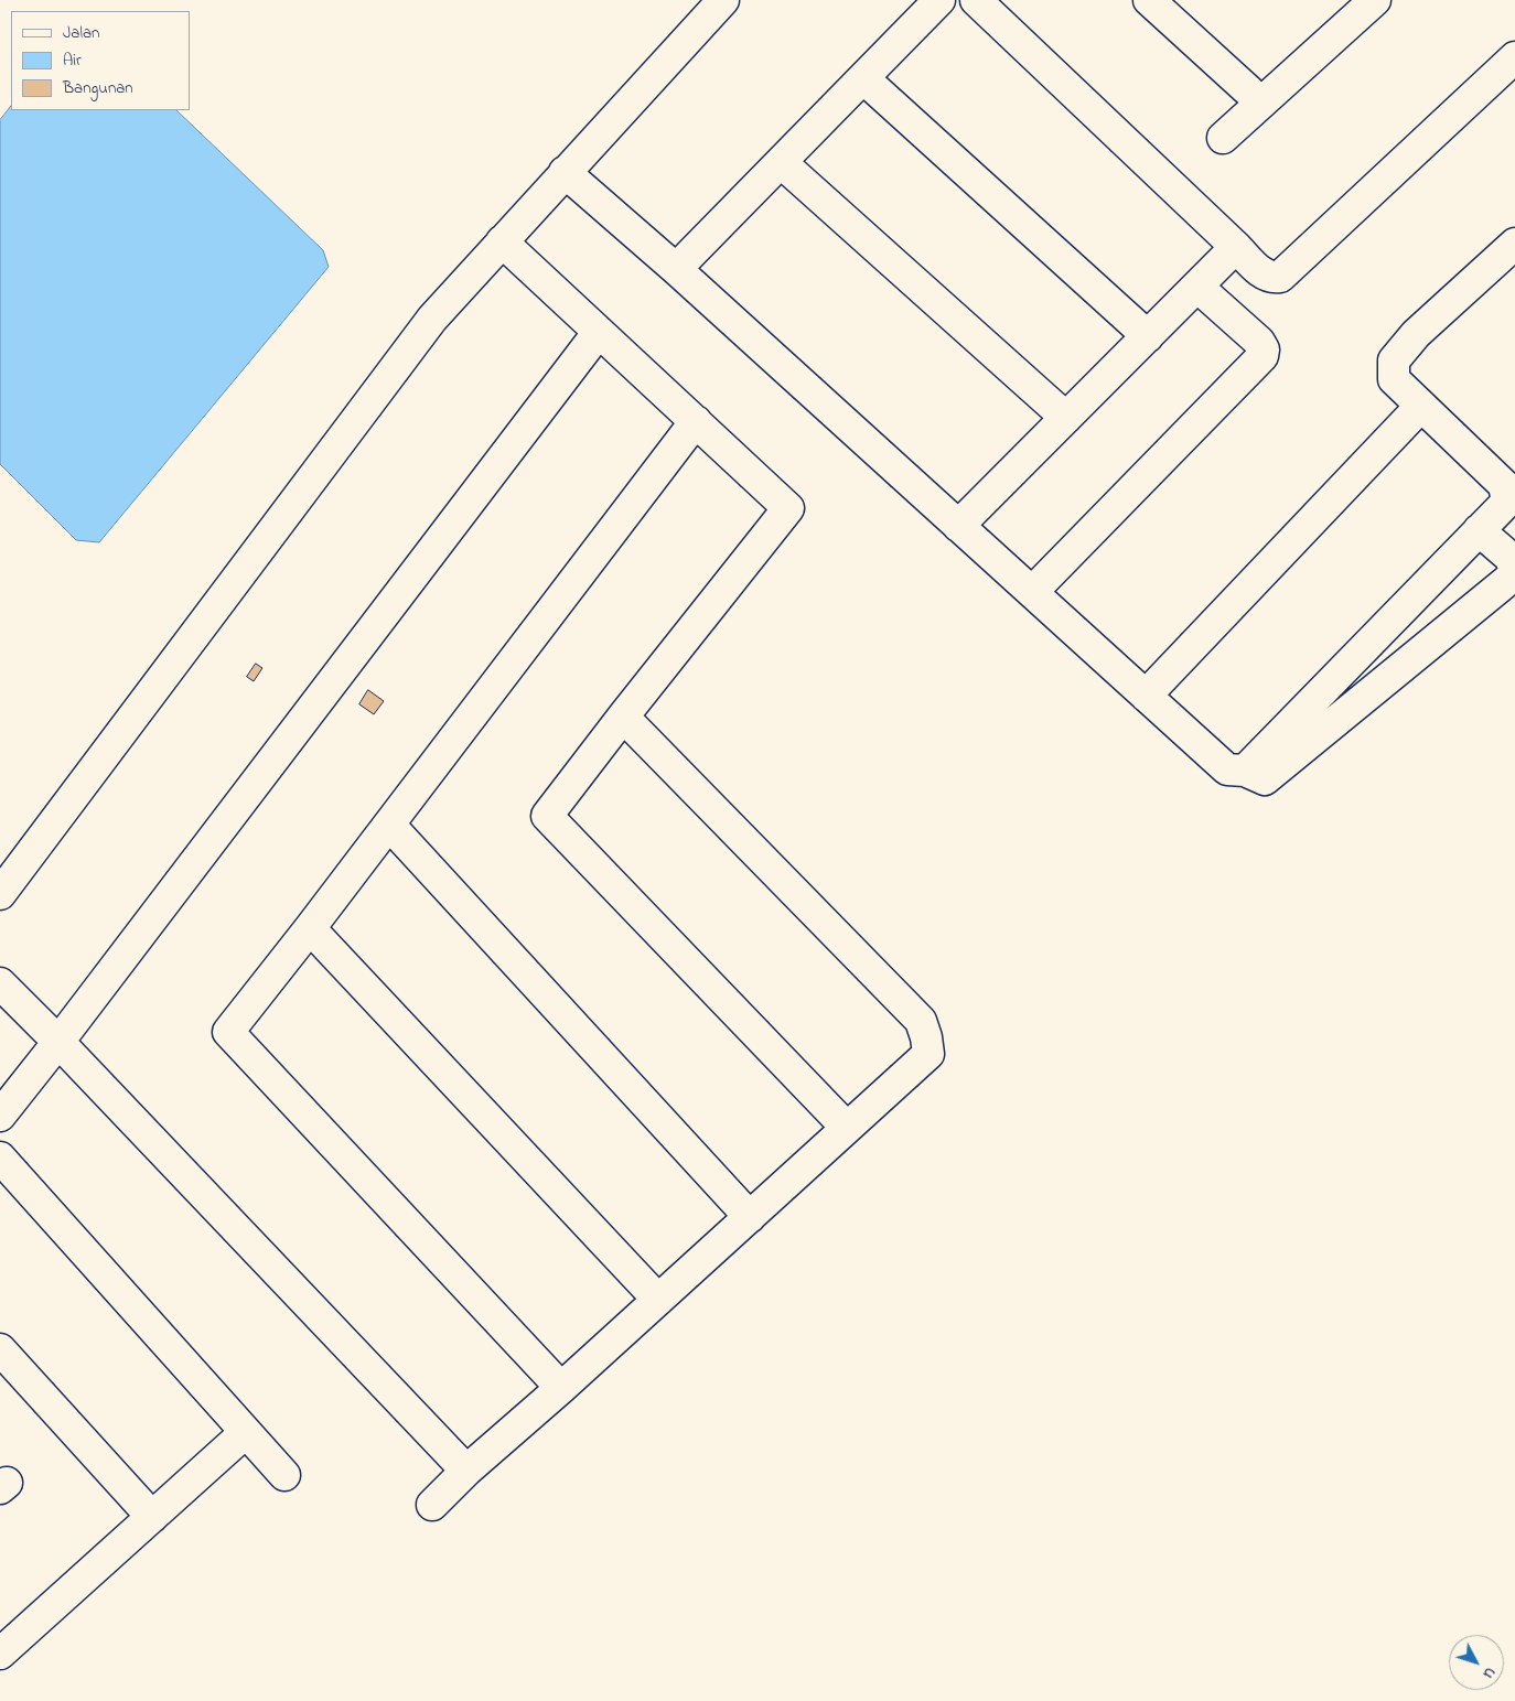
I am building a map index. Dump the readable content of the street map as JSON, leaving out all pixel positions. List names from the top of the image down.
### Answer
{
  "legend": ["Jalan", "Air", "Bangunan"],
  "north": "bottom right"
}
